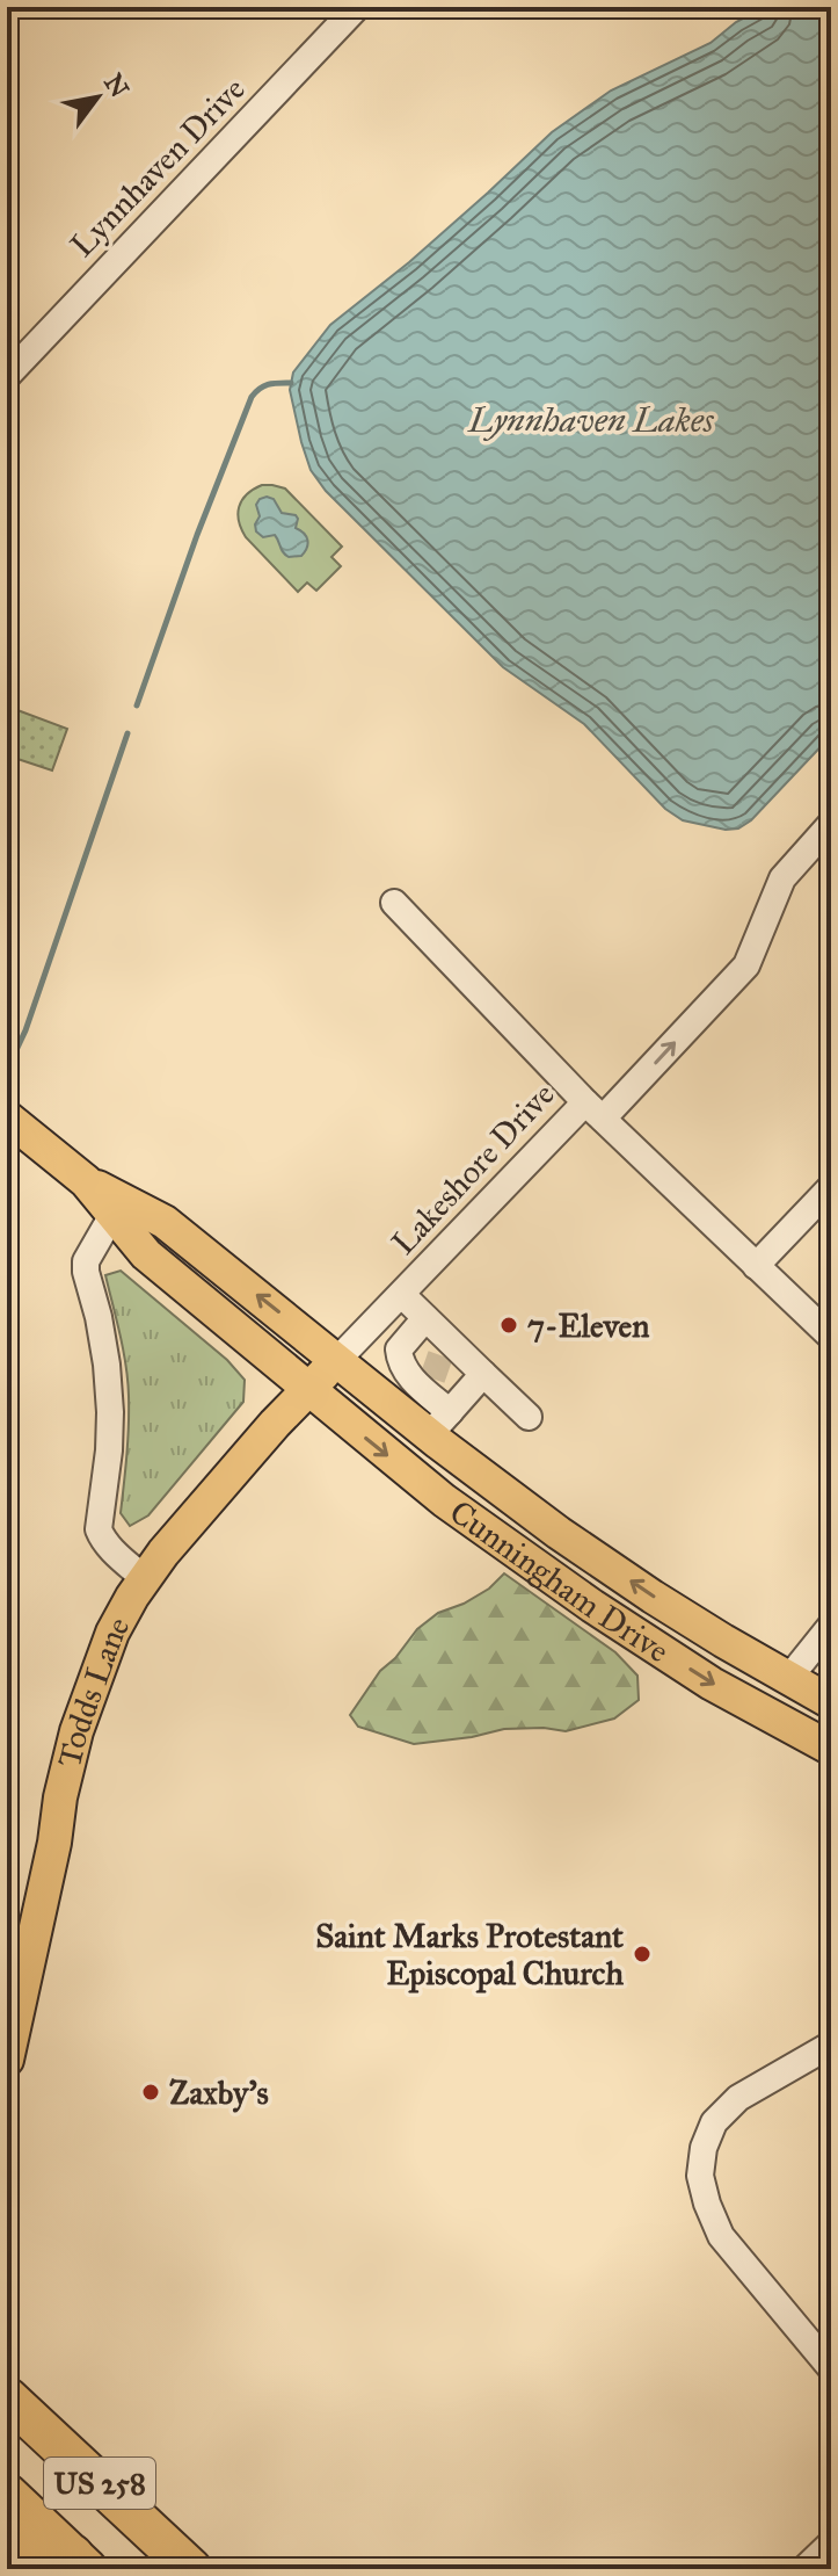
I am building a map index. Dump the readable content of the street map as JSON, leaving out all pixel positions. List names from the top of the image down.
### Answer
{
  "streets": {
    "highway": ["US 258"],
    "main road": ["Cunningham Drive", "Todds Lane"],
    "street": ["Lynnhaven Drive", "Lakeshore Drive"]
  },
  "crossings": [
    ["Lakeshore Drive", "Cunningham Drive"],
    ["Lakeshore Drive", "Todds Lane"],
    ["Cunningham Drive", "Todds Lane"]
  ],
  "water": ["Lynnhaven Lakes"],
  "places": ["7-Eleven", "Saint Marks Protestant Episcopal Church", "Zaxby's"],
  "north": "top right"
}
